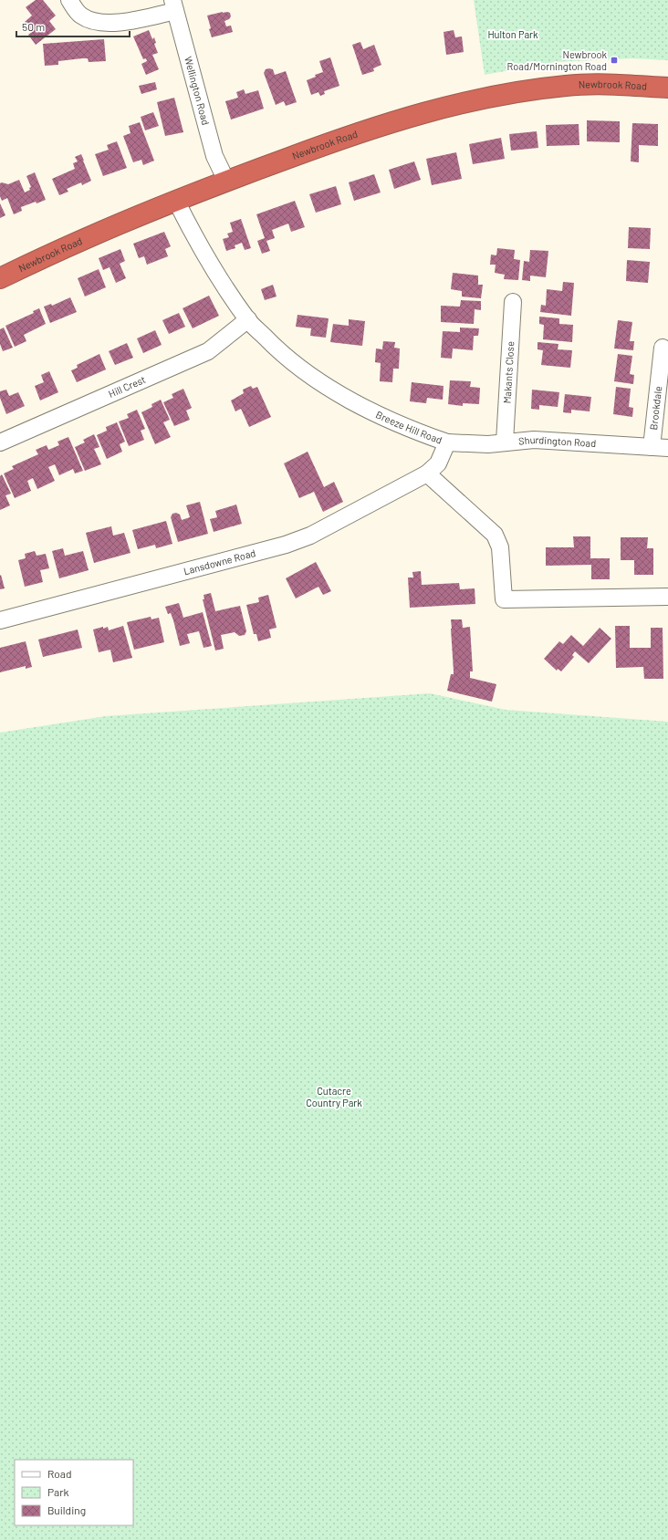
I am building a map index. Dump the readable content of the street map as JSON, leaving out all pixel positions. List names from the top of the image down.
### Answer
{
  "streets": {
    "highway": ["Newbrook Road"],
    "street": [
      "Wellington Road",
      "Makants Close",
      "Hill Crest",
      "Brookdale",
      "Breeze Hill Road",
      "Shurdington Road",
      "Lansdowne Road"
    ]
  },
  "crossings": [
    ["Newbrook Road", "Wellington Road"],
    ["Newbrook Road", "Breeze Hill Road"],
    ["Makants Close", "Shurdington Road"],
    ["Hill Crest", "Breeze Hill Road"],
    ["Brookdale", "Shurdington Road"],
    ["Breeze Hill Road", "Shurdington Road"],
    ["Breeze Hill Road", "Lansdowne Road"]
  ],
  "parks": ["Hulton Park", "Cutacre Country Park"],
  "places": {
    "transit": ["Newbrook Road/Mornington Road"]
  },
  "legend": ["Road", "Park", "Building"],
  "scale_bar": "50 m"
}
